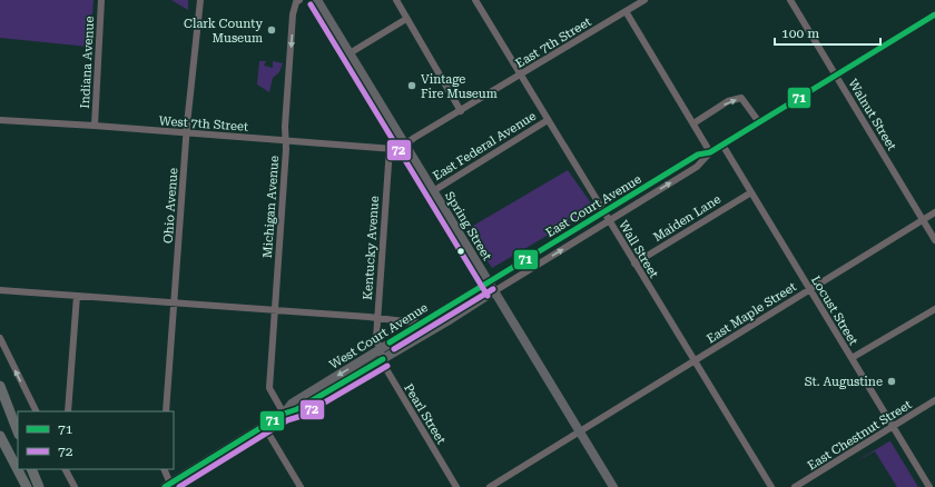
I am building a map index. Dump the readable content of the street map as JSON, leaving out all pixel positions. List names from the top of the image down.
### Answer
{
  "streets": {
    "main road": ["Spring Street", "West Court Avenue"],
    "street": [
      "East 7th Street",
      "Indiana Avenue",
      "Walnut Street",
      "West 7th Street",
      "East Federal Avenue",
      "Ohio Avenue",
      "East Court Avenue",
      "Michigan Avenue",
      "Maiden Lane",
      "Kentucky Avenue",
      "Wall Street",
      "Locust Street",
      "East Maple Street",
      "Pearl Street",
      "East Chestnut Street"
    ]
  },
  "crossings": [
    ["East 7th Street", "West 7th Street"],
    ["East 7th Street", "Spring Street"],
    ["East 7th Street", "Wall Street"],
    ["Indiana Avenue", "West 7th Street"],
    ["Walnut Street", "East Court Avenue"],
    ["Walnut Street", "East Maple Street"],
    ["West 7th Street", "Ohio Avenue"],
    ["West 7th Street", "Michigan Avenue"],
    ["West 7th Street", "Spring Street"],
    ["West 7th Street", "Kentucky Avenue"],
    ["East Federal Avenue", "Spring Street"],
    ["East Federal Avenue", "Wall Street"],
    ["East Court Avenue", "Spring Street"],
    ["East Court Avenue", "Wall Street"],
    ["East Court Avenue", "Locust Street"],
    ["East Court Avenue", "West Court Avenue"],
    ["Michigan Avenue", "West Court Avenue"],
    ["Maiden Lane", "Wall Street"],
    ["Maiden Lane", "Locust Street"],
    ["Spring Street", "East Maple Street"],
    ["Spring Street", "West Court Avenue"],
    ["Kentucky Avenue", "West Court Avenue"],
    ["Kentucky Avenue", "Pearl Street"],
    ["Wall Street", "East Maple Street"],
    ["Locust Street", "East Maple Street"],
    ["Locust Street", "East Chestnut Street"],
    ["West Court Avenue", "Pearl Street"]
  ],
  "places": ["Clark County Museum", "Vintage Fire Museum", "St. Augustine"],
  "lines": ["transit line 72", "transit line 71"],
  "legend": ["71", "72"],
  "scale_bar": "100 m"
}
